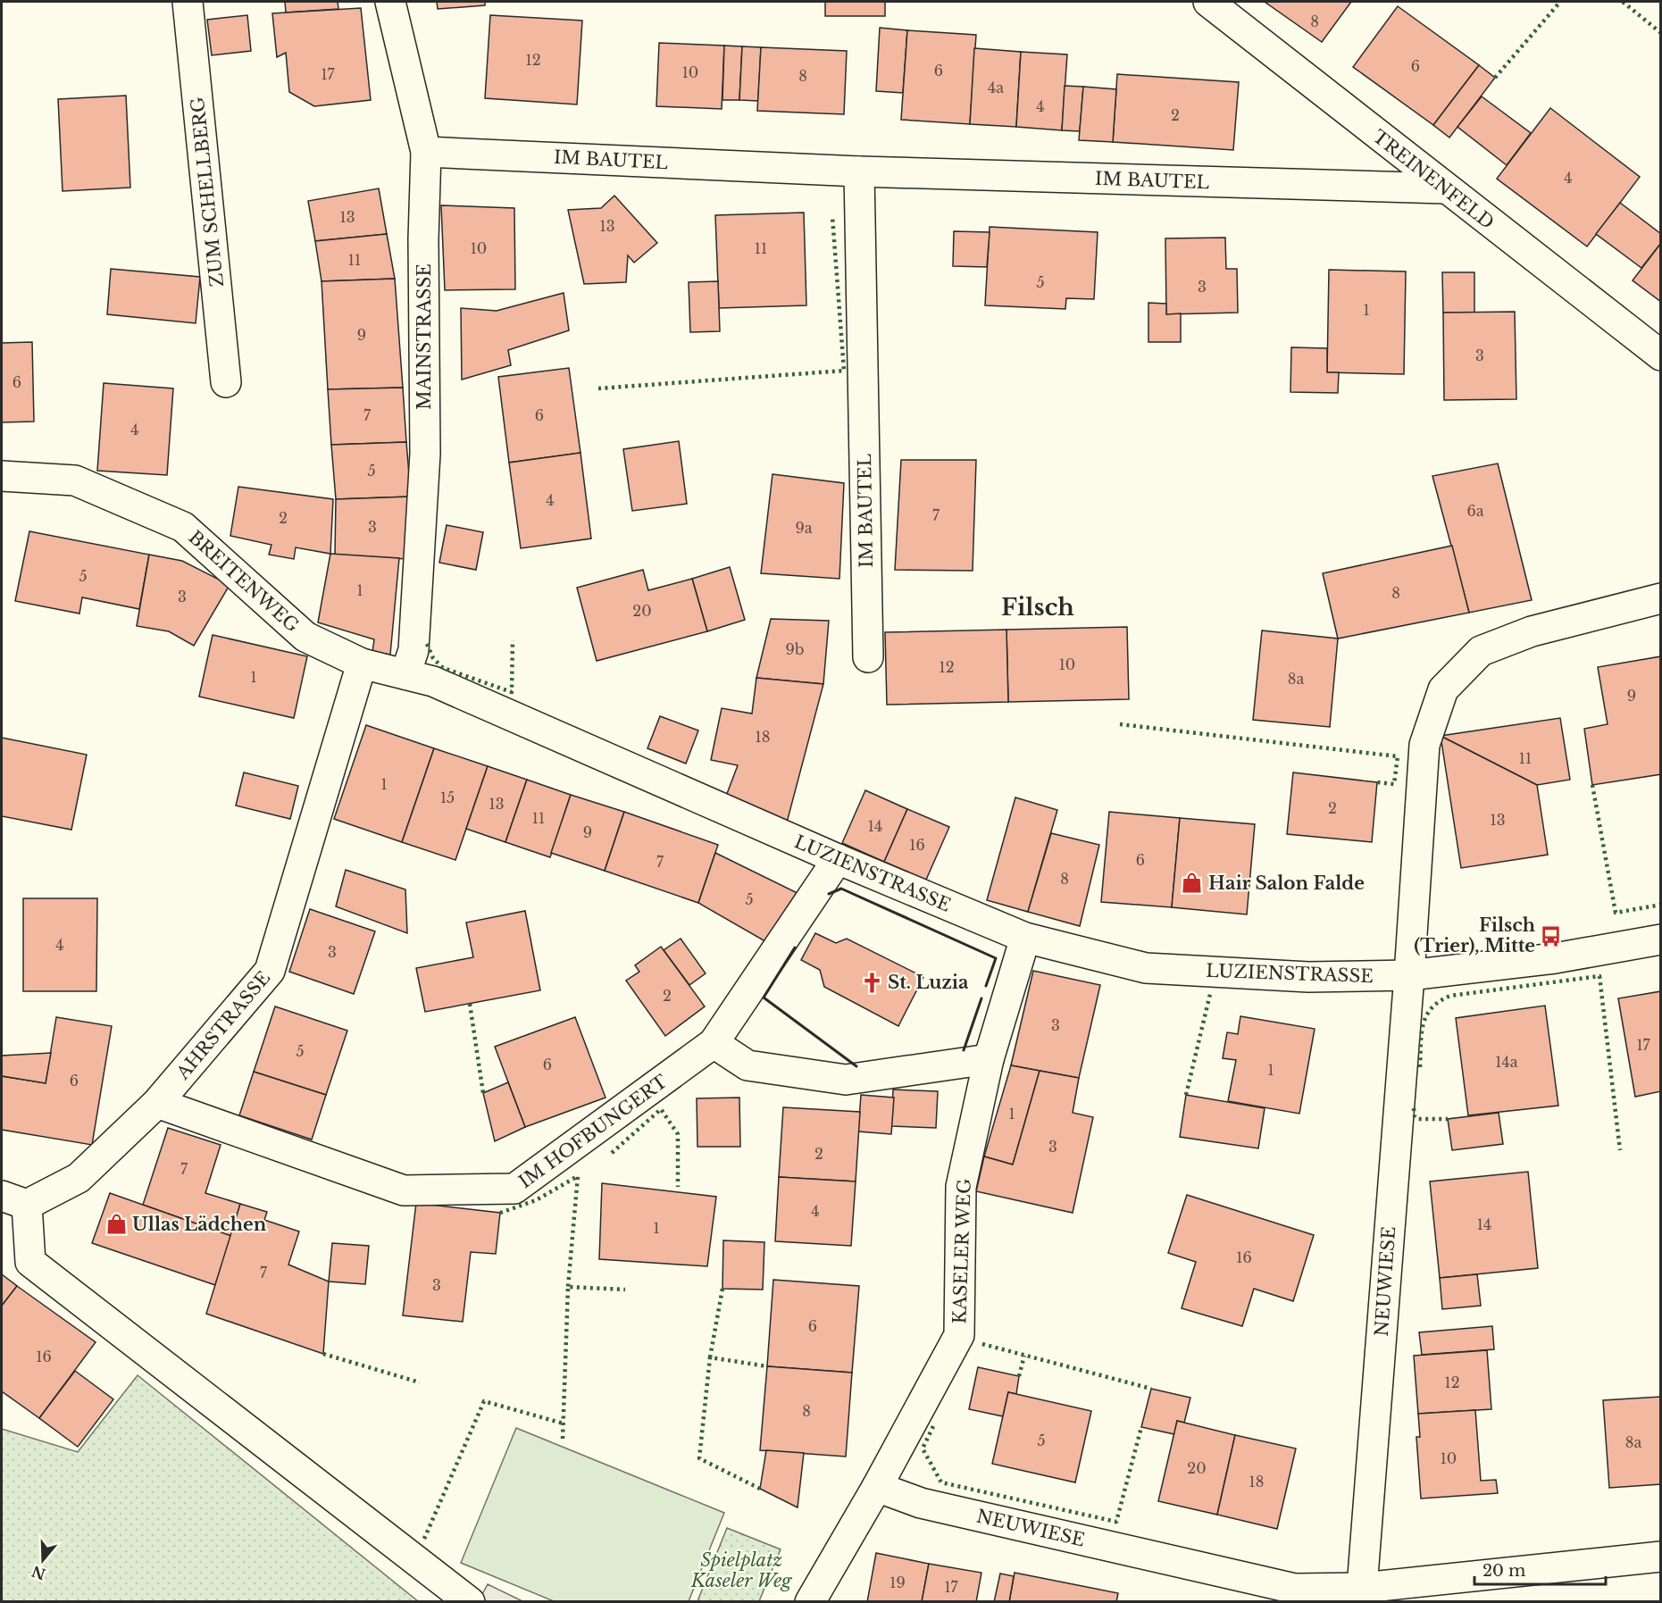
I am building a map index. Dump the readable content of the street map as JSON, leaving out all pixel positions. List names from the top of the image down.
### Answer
{
  "streets": {
    "street": [
      "IM BAUTEL",
      "TREINENFELD",
      "ZUM SCHELLBERG",
      "MAINSTRASSE",
      "BREITENWEG",
      "LUZIENSTRASSE",
      "AHRSTRASSE",
      "IM HOFBUNGERT",
      "KASELER WEG",
      "NEUWIESE"
    ]
  },
  "crossings": [
    ["IM BAUTEL", "TREINENFELD"],
    ["IM BAUTEL", "MAINSTRASSE"],
    ["MAINSTRASSE", "LUZIENSTRASSE"],
    ["BREITENWEG", "LUZIENSTRASSE"],
    ["BREITENWEG", "AHRSTRASSE"],
    ["LUZIENSTRASSE", "AHRSTRASSE"],
    ["LUZIENSTRASSE", "IM HOFBUNGERT"],
    ["LUZIENSTRASSE", "KASELER WEG"],
    ["LUZIENSTRASSE", "NEUWIESE"],
    ["AHRSTRASSE", "IM HOFBUNGERT"],
    ["KASELER WEG", "NEUWIESE"]
  ],
  "districts": ["Filsch"],
  "parks": ["Spielplatz Kaseler Weg"],
  "places": {
    "shop": ["Hair Salon Falde", "Ullas Lädchen"],
    "bus stop": ["Filsch (Trier), Mitte"],
    "church": ["St. Luzia"]
  },
  "house_numbers": [
    "8",
    "12",
    "6",
    "6",
    "10",
    "17",
    "8",
    "4a",
    "4",
    "2",
    "4",
    "13",
    "13",
    "10",
    "11",
    "11",
    "5",
    "3",
    "1",
    "9",
    "3",
    "6",
    "7",
    "6",
    "4",
    "5",
    "4",
    "6a",
    "7",
    "2",
    "3",
    "9a",
    "5",
    "1",
    "8",
    "3",
    "20",
    "9b",
    "10",
    "12",
    "1",
    "8a",
    "9",
    "18",
    "11",
    "1",
    "15",
    "13",
    "2",
    "11",
    "13",
    "14",
    "9",
    "16",
    "6",
    "7",
    "8",
    "5",
    "4",
    "3",
    "2",
    "3",
    "17",
    "5",
    "14a",
    "6",
    "1",
    "6",
    "1",
    "3",
    "2",
    "7",
    "4",
    "14",
    "1",
    "16",
    "7",
    "3",
    "6",
    "16",
    "12",
    "8",
    "5",
    "8a",
    "10",
    "20",
    "18",
    "19",
    "17"
  ],
  "scale_bar": "20 m",
  "north": "bottom"
}
